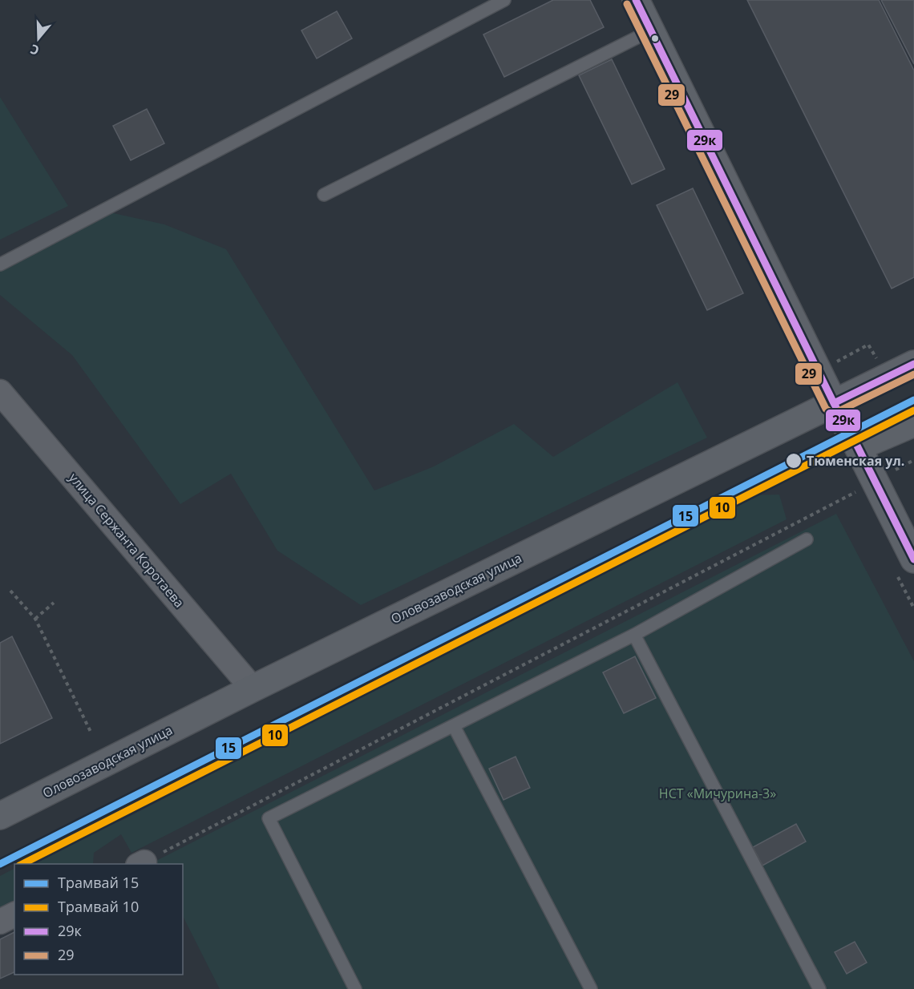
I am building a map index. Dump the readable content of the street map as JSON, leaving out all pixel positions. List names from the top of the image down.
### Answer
{
  "streets": {
    "street": ["улица Сержанта Коротаева", "Оловозаводская улица"]
  },
  "crossings": [
    ["улица Сержанта Коротаева", "Оловозаводская улица"]
  ],
  "parks": ["НСТ «Мичурина-3»"],
  "places": ["Тюменская ул."],
  "lines": [
    "transit line 29к",
    "transit line 29",
    "tram line 15",
    "tram line 10"
  ],
  "legend": [
    "Трамвай 15",
    "Трамвай 10",
    "29к",
    "29"
  ],
  "north": "bottom"
}
